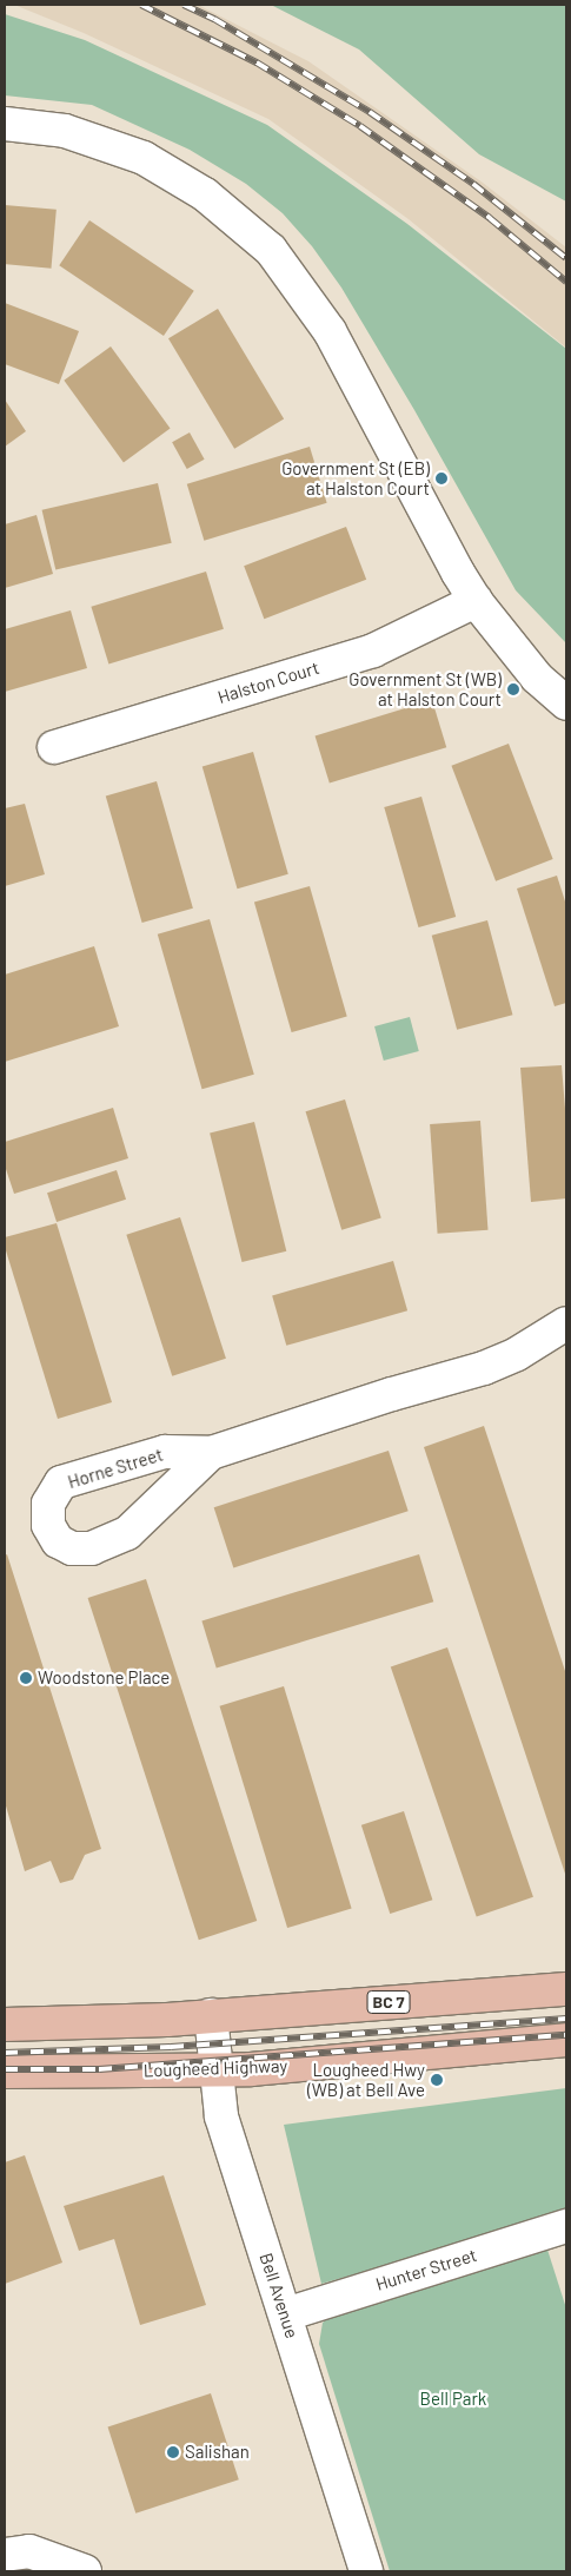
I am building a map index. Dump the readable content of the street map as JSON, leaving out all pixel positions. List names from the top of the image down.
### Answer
{
  "streets": {
    "main road": ["BC 7", "Lougheed Highway"],
    "street": [
      "Halston Court",
      "Horne Street",
      "Hunter Street",
      "Bell Avenue"
    ]
  },
  "crossings": [
    ["BC 7", "Bell Avenue"],
    ["Lougheed Highway", "Bell Avenue"],
    ["Hunter Street", "Bell Avenue"]
  ],
  "parks": ["Bell Park"],
  "places": [
    "Government St (EB) at Halston Court",
    "Government St (WB) at Halston Court",
    "Woodstone Place",
    "Lougheed Hwy (WB) at Bell Ave",
    "Salishan"
  ]
}
